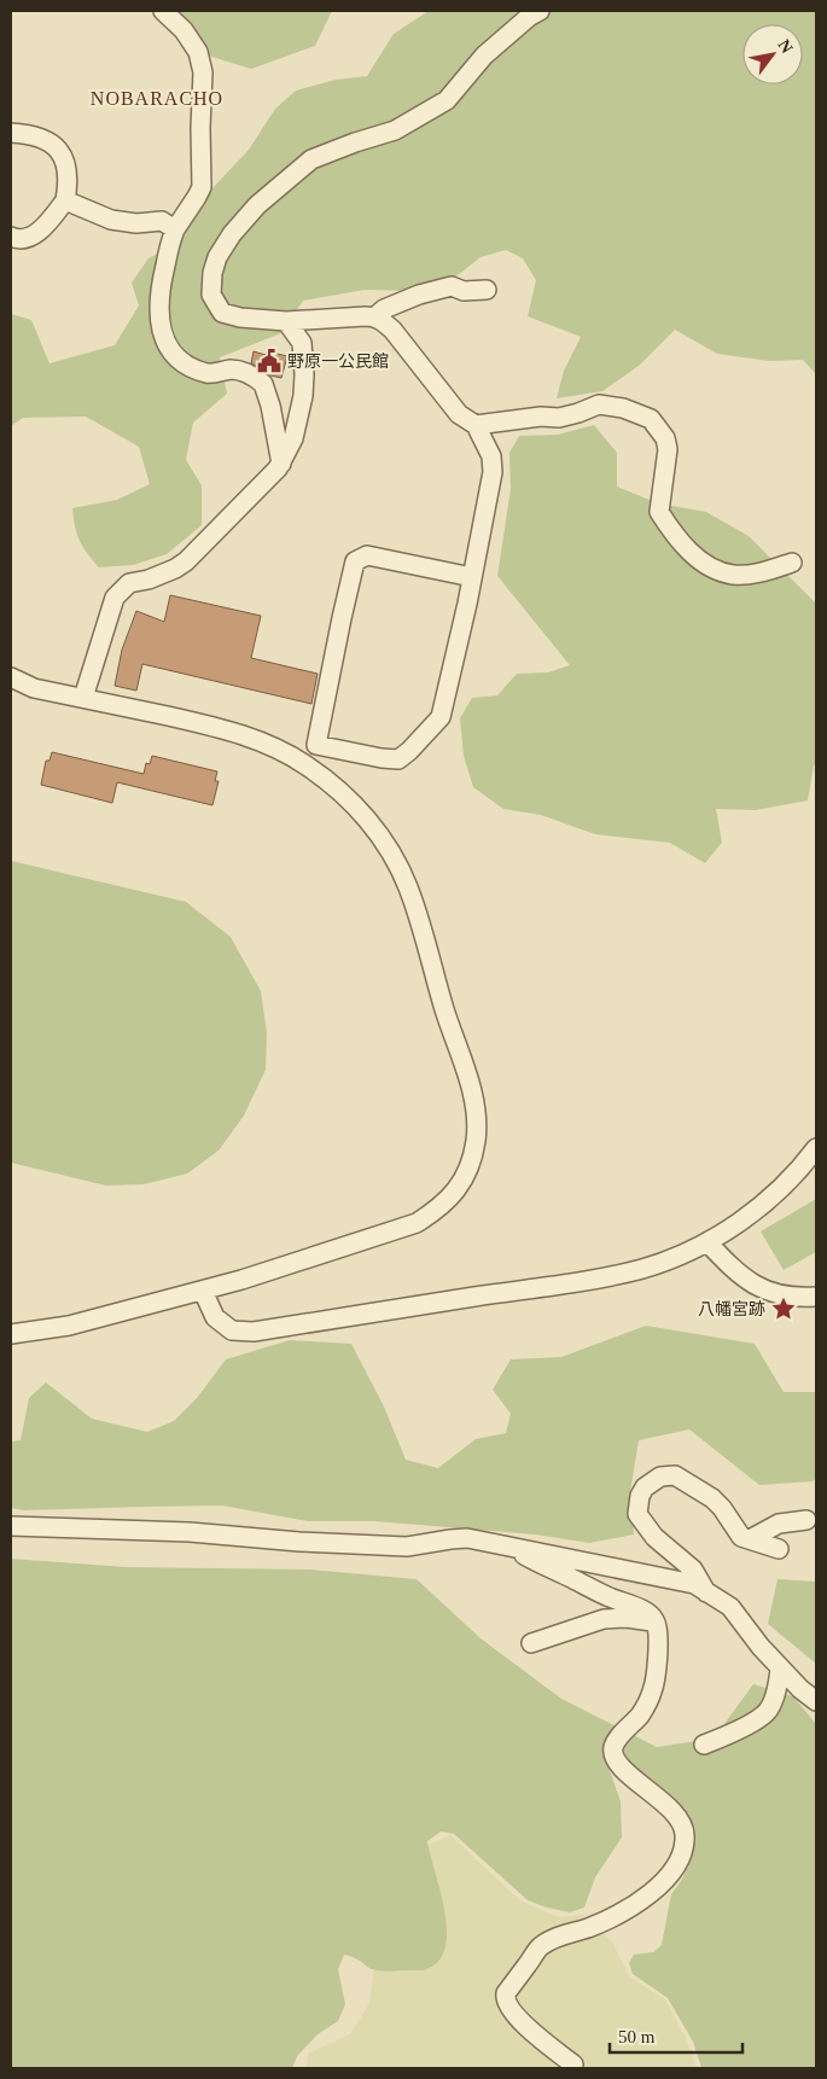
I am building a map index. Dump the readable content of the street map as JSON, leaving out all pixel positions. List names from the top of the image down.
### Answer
{
  "districts": ["NOBARACHO"],
  "places": {
    "public building": ["野原一公民館"],
    "place": ["八幡宮跡"]
  },
  "scale_bar": "50 m",
  "north": "top right"
}
